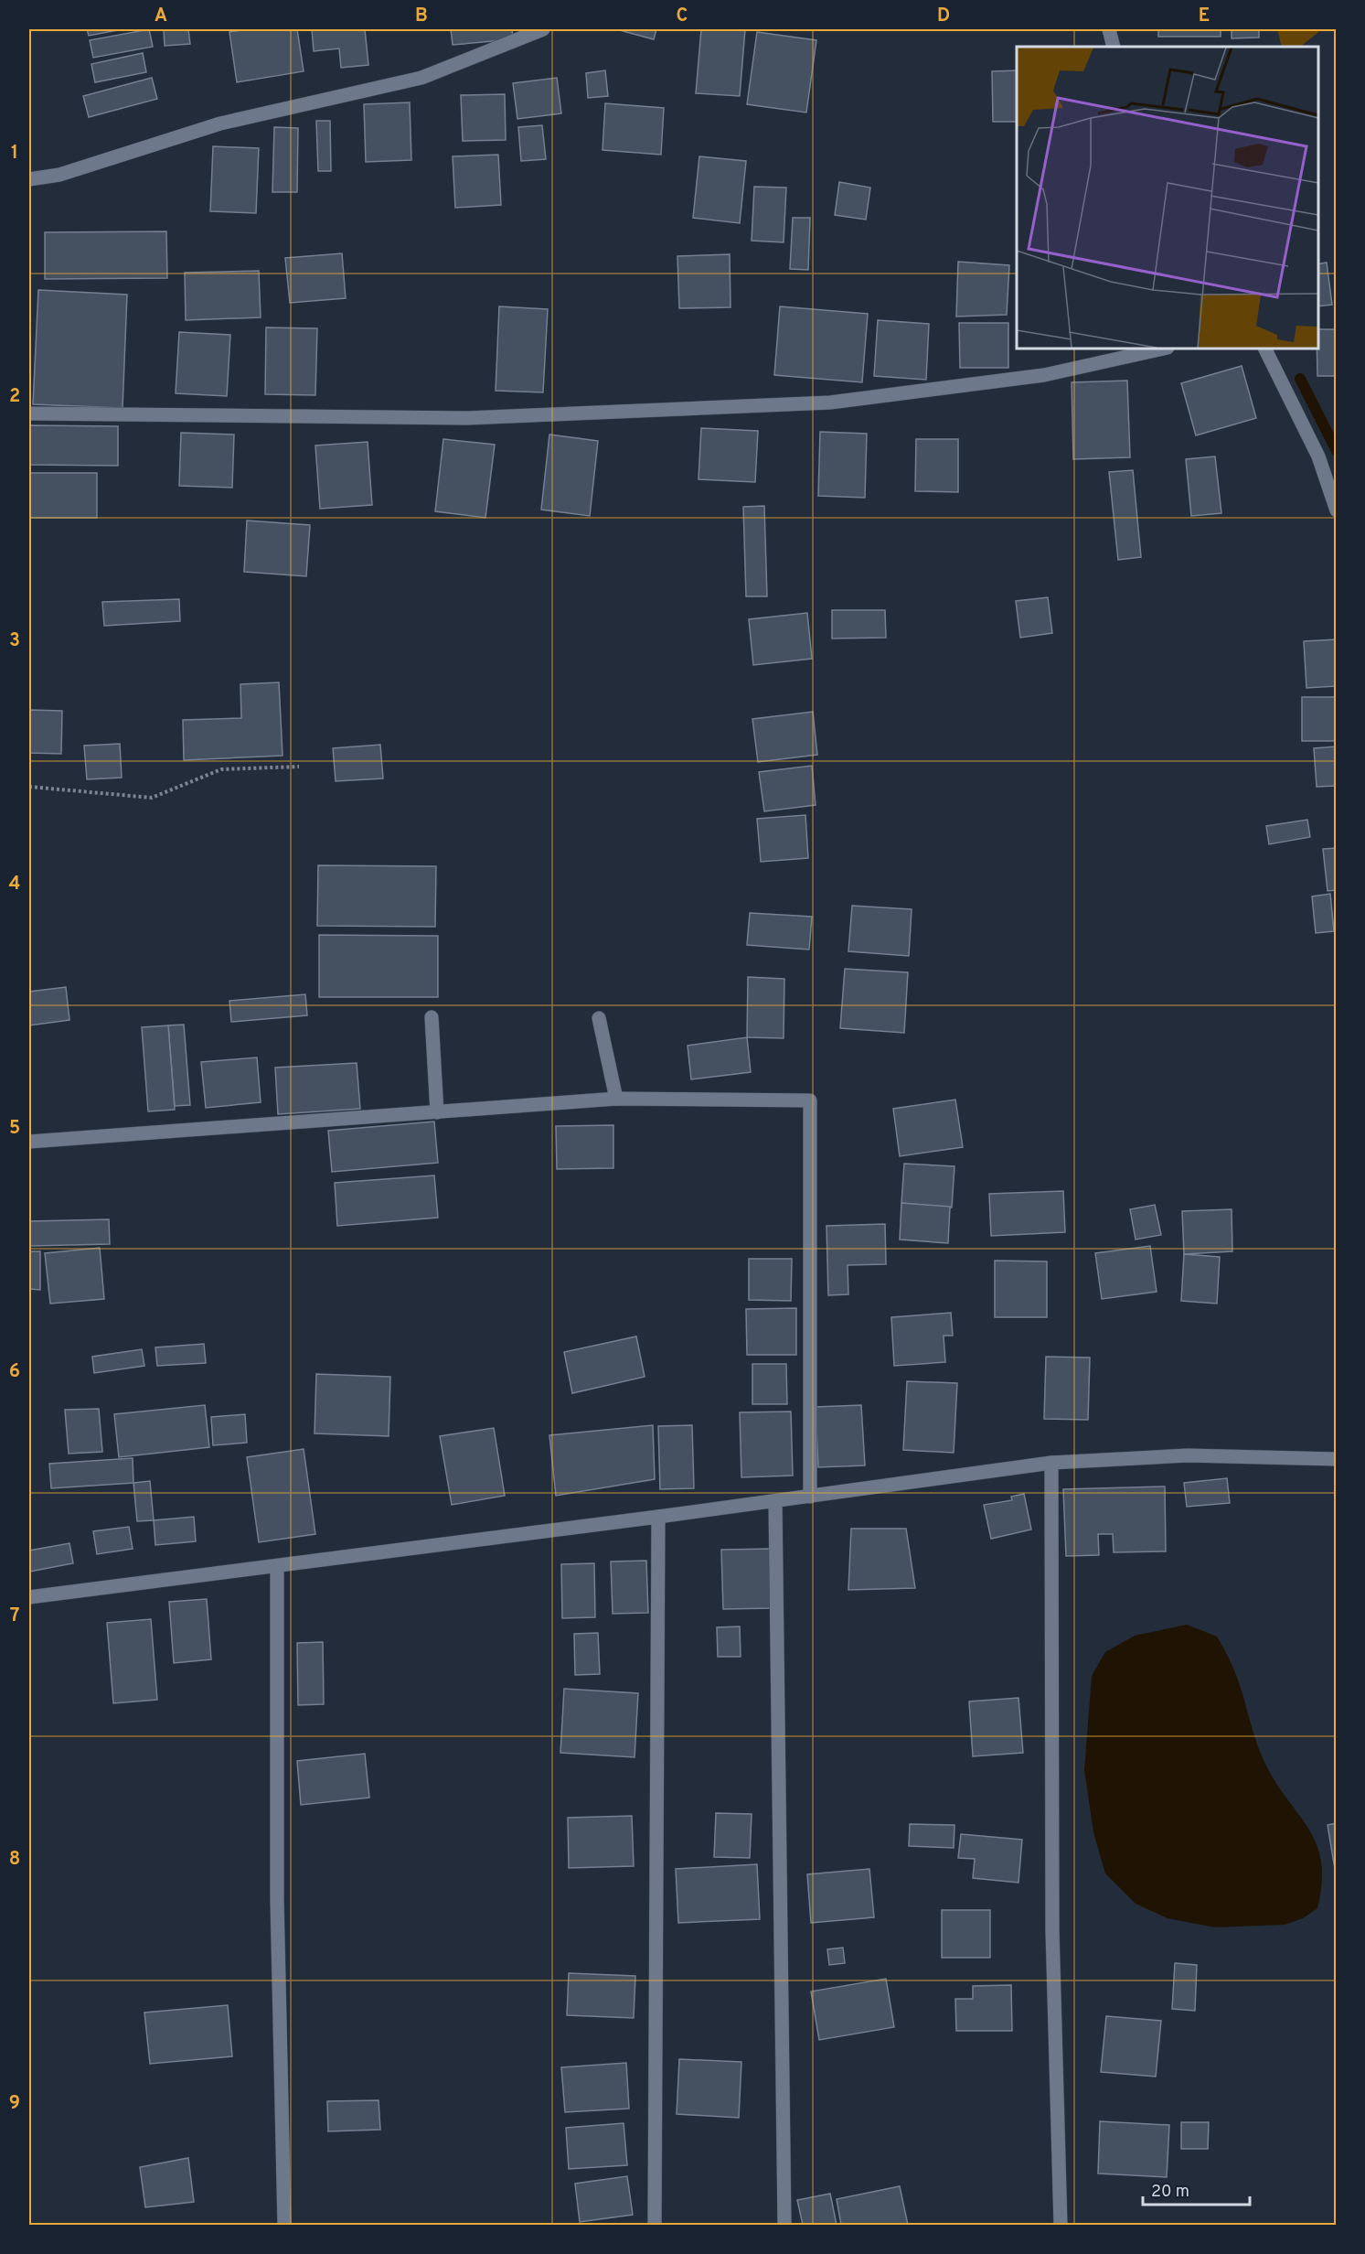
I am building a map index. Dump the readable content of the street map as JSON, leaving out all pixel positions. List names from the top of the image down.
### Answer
{
  "scale_bar": "20 m",
  "grid": {
    "columns": [
      "A",
      "B",
      "C",
      "D",
      "E"
    ],
    "rows": [
      "1",
      "2",
      "3",
      "4",
      "5",
      "6",
      "7",
      "8",
      "9"
    ]
  }
}
